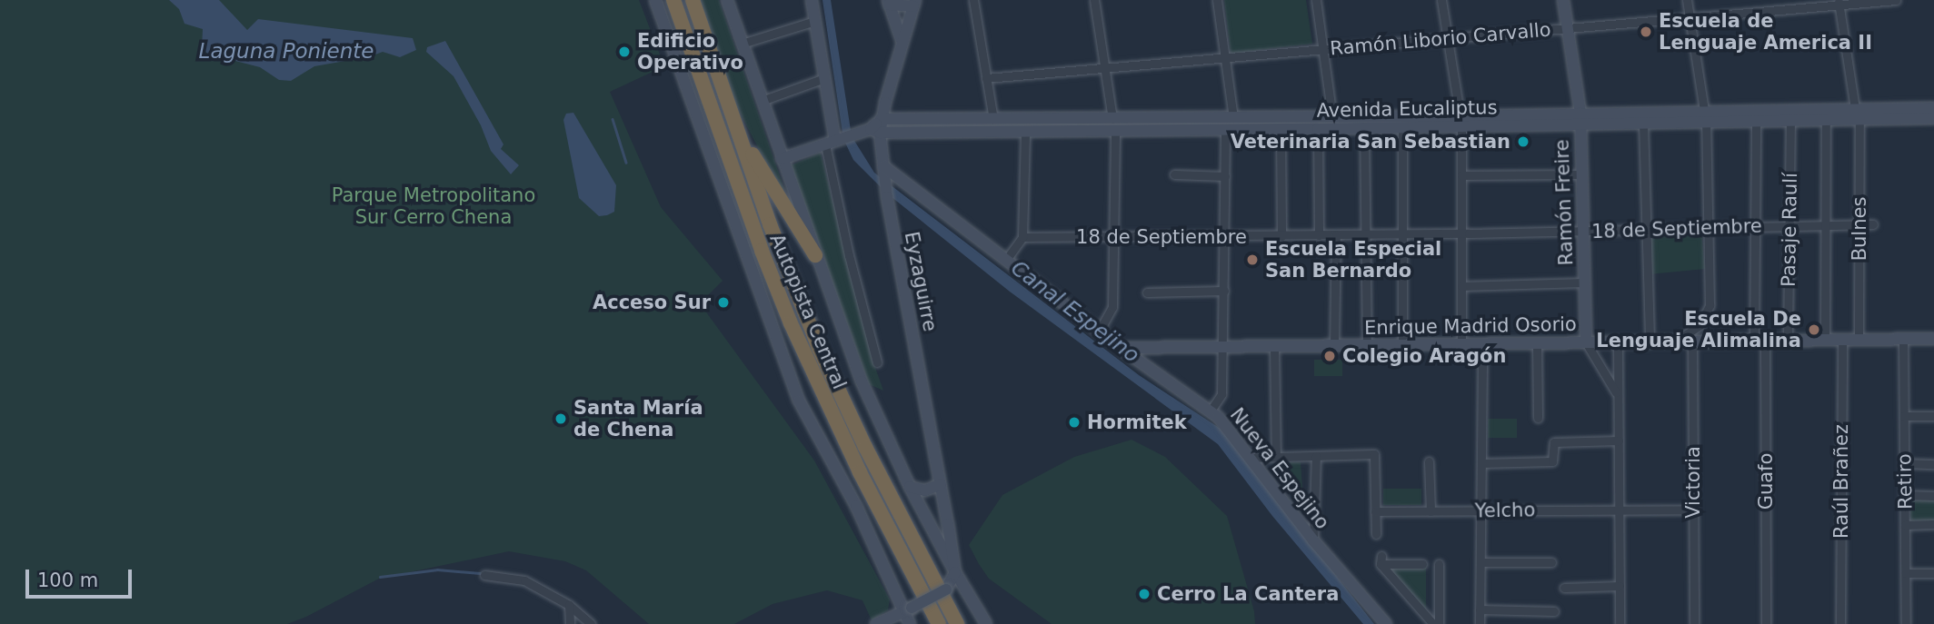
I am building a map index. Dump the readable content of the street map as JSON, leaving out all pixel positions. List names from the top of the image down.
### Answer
{
  "streets": {
    "highway": ["Autopista Central"],
    "main road": [
      "Avenida Eucaliptus",
      "Ramón Freire",
      "Eyzaguirre",
      "Enrique Madrid Osorio",
      "Nueva Espejino"
    ],
    "street": [
      "Ramón Liborio Carvallo",
      "18 de Septiembre",
      "Bulnes",
      "Pasaje Raulí",
      "Guafo",
      "Raúl Brañez",
      "Retiro",
      "Victoria",
      "Yelcho"
    ]
  },
  "crossings": [
    ["Ramón Liborio Carvallo", "Ramón Freire"],
    ["Ramón Liborio Carvallo", "Bulnes"],
    ["Avenida Eucaliptus", "Ramón Freire"],
    ["Avenida Eucaliptus", "Bulnes"],
    ["Avenida Eucaliptus", "Pasaje Raulí"],
    ["Avenida Eucaliptus", "Eyzaguirre"],
    ["Avenida Eucaliptus", "Guafo"],
    ["Ramón Freire", "18 de Septiembre"],
    ["Ramón Freire", "Enrique Madrid Osorio"],
    ["18 de Septiembre", "Bulnes"],
    ["18 de Septiembre", "Pasaje Raulí"],
    ["18 de Septiembre", "Guafo"],
    ["Bulnes", "Enrique Madrid Osorio"],
    ["Pasaje Raulí", "Enrique Madrid Osorio"],
    ["Enrique Madrid Osorio", "Nueva Espejino"],
    ["Enrique Madrid Osorio", "Guafo"],
    ["Enrique Madrid Osorio", "Raúl Brañez"],
    ["Enrique Madrid Osorio", "Retiro"],
    ["Enrique Madrid Osorio", "Victoria"],
    ["Victoria", "Yelcho"]
  ],
  "water": ["Laguna Poniente", "Canal Espejino"],
  "parks": ["Parque Metropolitano Sur Cerro Chena"],
  "places": [
    "Escuela de Lenguaje America II",
    "Edificio Operativo",
    "Veterinaria San Sebastian",
    "Escuela Especial San Bernardo",
    "Acceso Sur",
    "Escuela De Lenguaje Alimalina",
    "Colegio Aragón",
    "Santa María de Chena",
    "Hormitek",
    "Cerro La Cantera"
  ],
  "scale_bar": "100 m"
}
